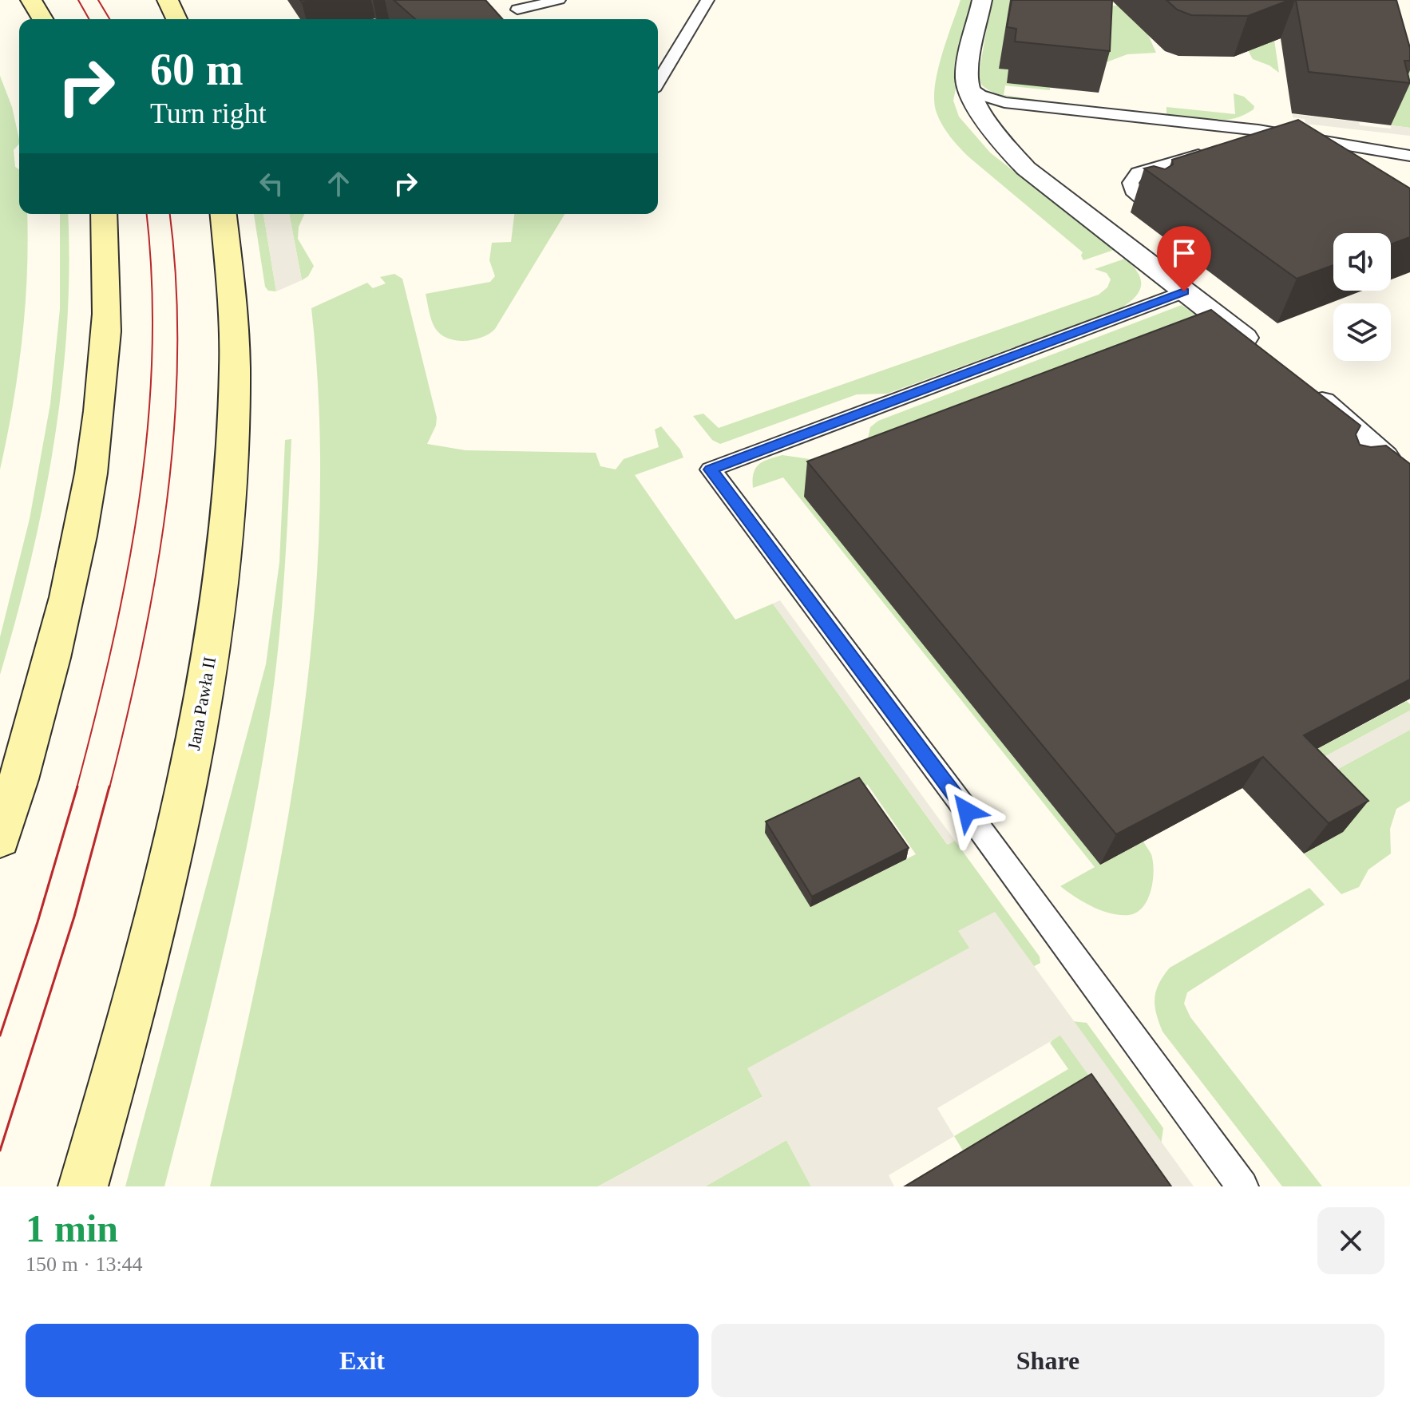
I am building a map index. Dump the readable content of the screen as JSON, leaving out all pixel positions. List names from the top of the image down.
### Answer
{
  "streets": {
    "main road": ["Jana Pawła II"]
  },
  "page": {
    "turn": ["60 m", "Turn right"],
    "heading": ["1 min", "150 m · 13:44"],
    "buttons": ["Exit", "Share"]
  }
}
